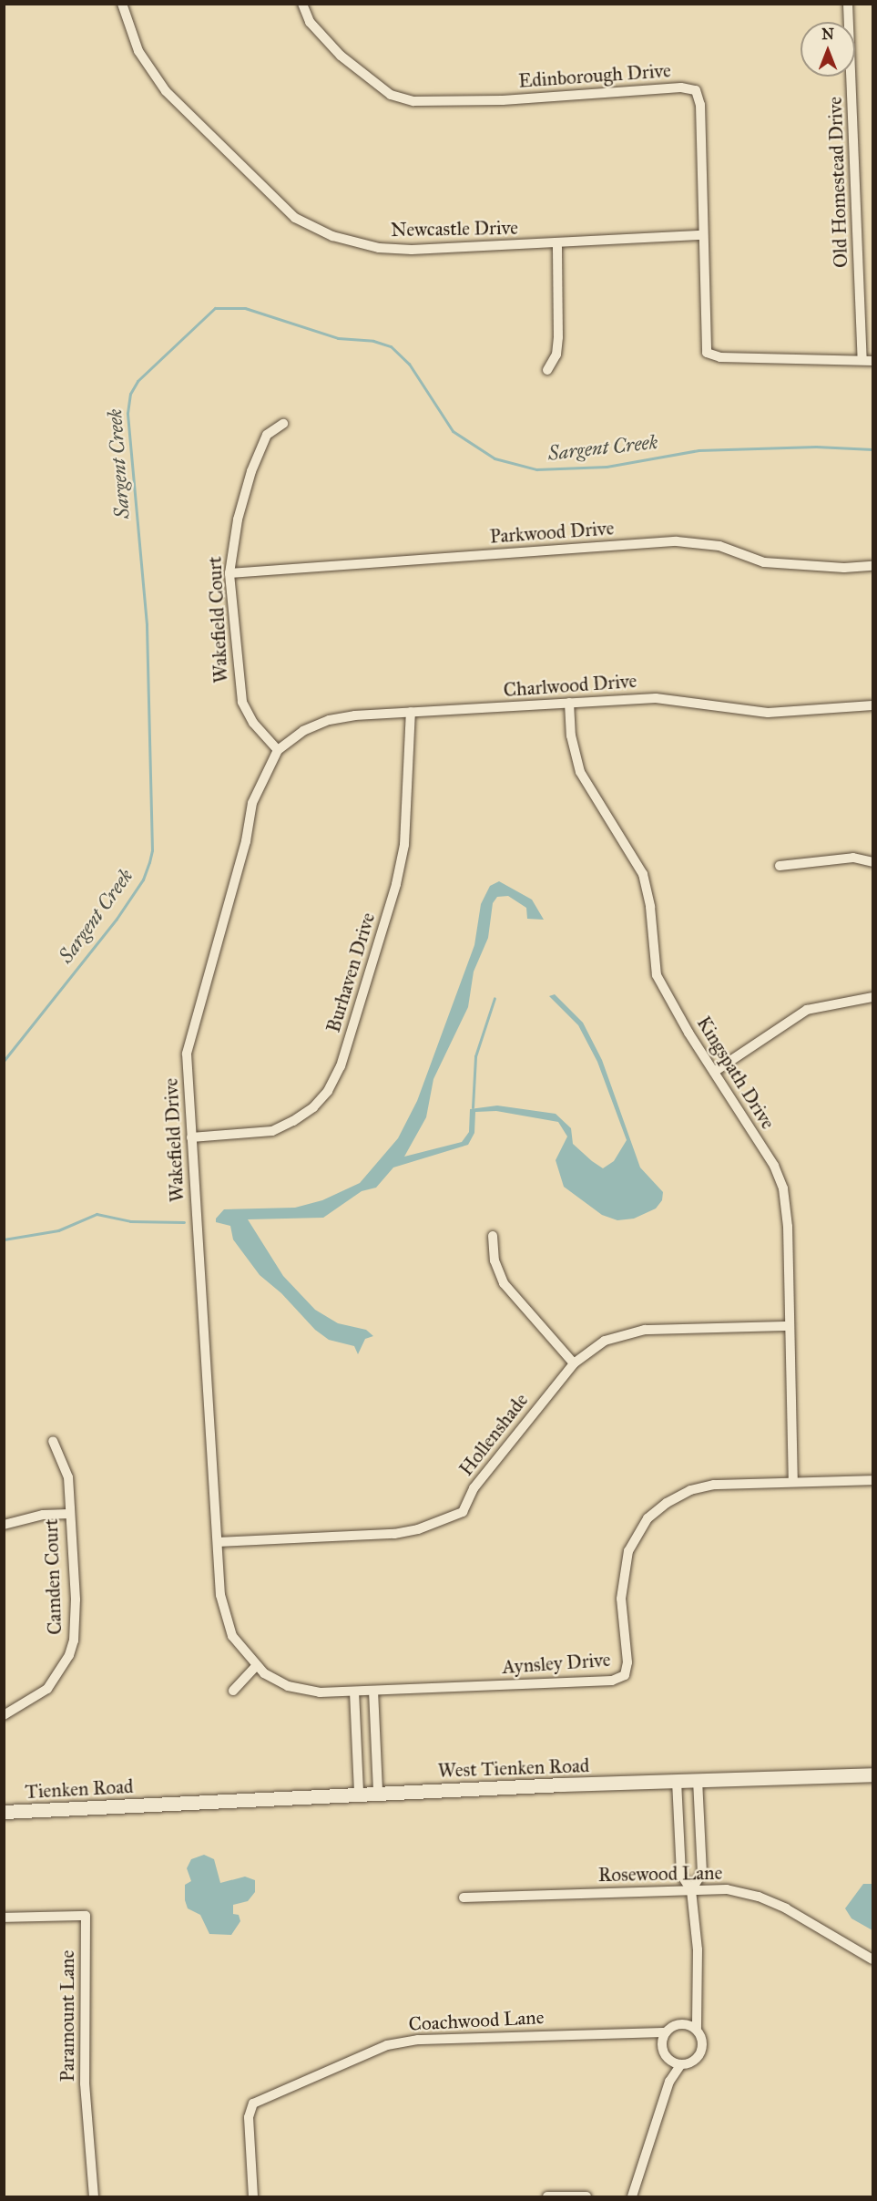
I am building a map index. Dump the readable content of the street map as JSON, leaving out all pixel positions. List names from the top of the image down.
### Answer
{
  "streets": {
    "street": [
      "Edinborough Drive",
      "Old Homestead Drive",
      "Newcastle Drive",
      "Parkwood Drive",
      "Wakefield Court",
      "Charlwood Drive",
      "Burhaven Drive",
      "Kingspath Drive",
      "Wakefield Drive",
      "Hollenshade",
      "Camden Court",
      "Aynsley Drive",
      "West Tienken Road",
      "Tienken Road",
      "Rosewood Lane",
      "Paramount Lane",
      "Coachwood Lane"
    ]
  },
  "crossings": [
    ["Edinborough Drive", "Old Homestead Drive"],
    ["Edinborough Drive", "Newcastle Drive"],
    ["Parkwood Drive", "Wakefield Court"],
    ["Wakefield Court", "Charlwood Drive"],
    ["Wakefield Court", "Wakefield Drive"],
    ["Charlwood Drive", "Burhaven Drive"],
    ["Charlwood Drive", "Kingspath Drive"],
    ["Charlwood Drive", "Wakefield Drive"],
    ["Burhaven Drive", "Wakefield Drive"],
    ["Kingspath Drive", "Hollenshade"],
    ["Kingspath Drive", "Aynsley Drive"],
    ["Wakefield Drive", "Hollenshade"],
    ["Wakefield Drive", "Aynsley Drive"],
    ["West Tienken Road", "Tienken Road"]
  ],
  "water": ["Sargent Creek"],
  "north": "top"
}
